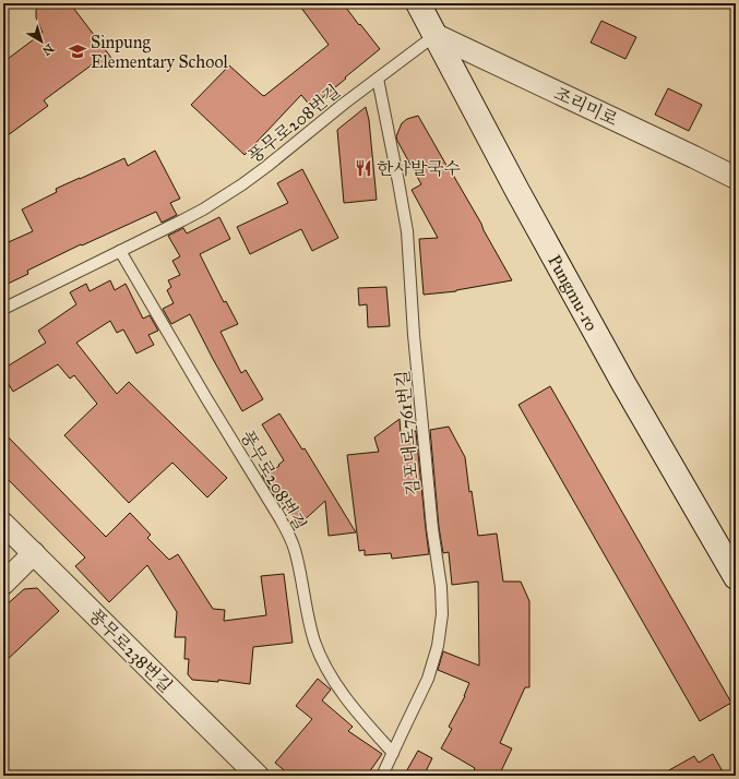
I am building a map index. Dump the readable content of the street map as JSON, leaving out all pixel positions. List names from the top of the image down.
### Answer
{
  "streets": {
    "street": ["조리미로", "Pungmu-ro", "풍무로238번길"],
    "lane": ["풍무로208번길", "김포대로761번길"]
  },
  "crossings": [
    ["조리미로", "풍무로208번길"],
    ["조리미로", "Pungmu-ro"],
    ["풍무로208번길", "Pungmu-ro"],
    ["풍무로208번길", "김포대로761번길"]
  ],
  "places": {
    "school or university": ["Sinpung Elementary School"],
    "restaurant": ["한사발국수"]
  },
  "north": "bottom right"
}
